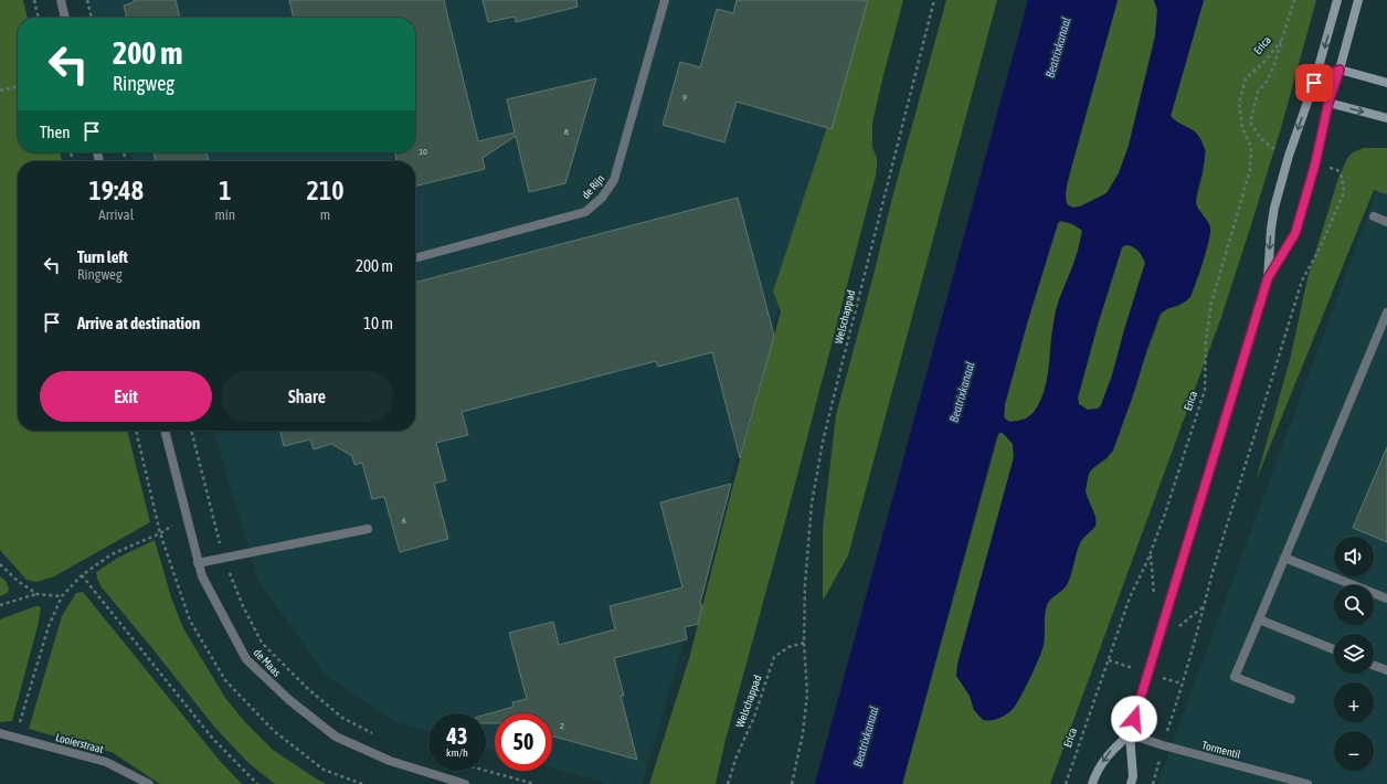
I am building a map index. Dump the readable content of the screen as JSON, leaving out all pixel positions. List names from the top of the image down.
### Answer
{
  "streets": {
    "street": [
      "de Rijn",
      "de Maas",
      "Looierstraat",
      "Tormentil"
    ],
    "path": ["Erica", "Welschappad"]
  },
  "water": ["Beatrixkanaal"],
  "house_numbers": [
    "9",
    "8",
    "10",
    "6",
    "2"
  ],
  "page": {
    "turn": ["200 m", "Ringweg"],
    "then": "Then",
    "eta": [
      "19:48",
      "Arrival",
      "1",
      "min",
      "210",
      "m"
    ],
    "list": [
      {
        "name": "Turn left",
        "note": "Ringweg",
        "value": "200 m"
      },
      {
        "name": "Arrive at destination",
        "value": "10 m"
      }
    ],
    "buttons": ["Exit", "Share"],
    "map_buttons": ["+", "−"],
    "speed": "43 km/h",
    "limit": "50"
  }
}
